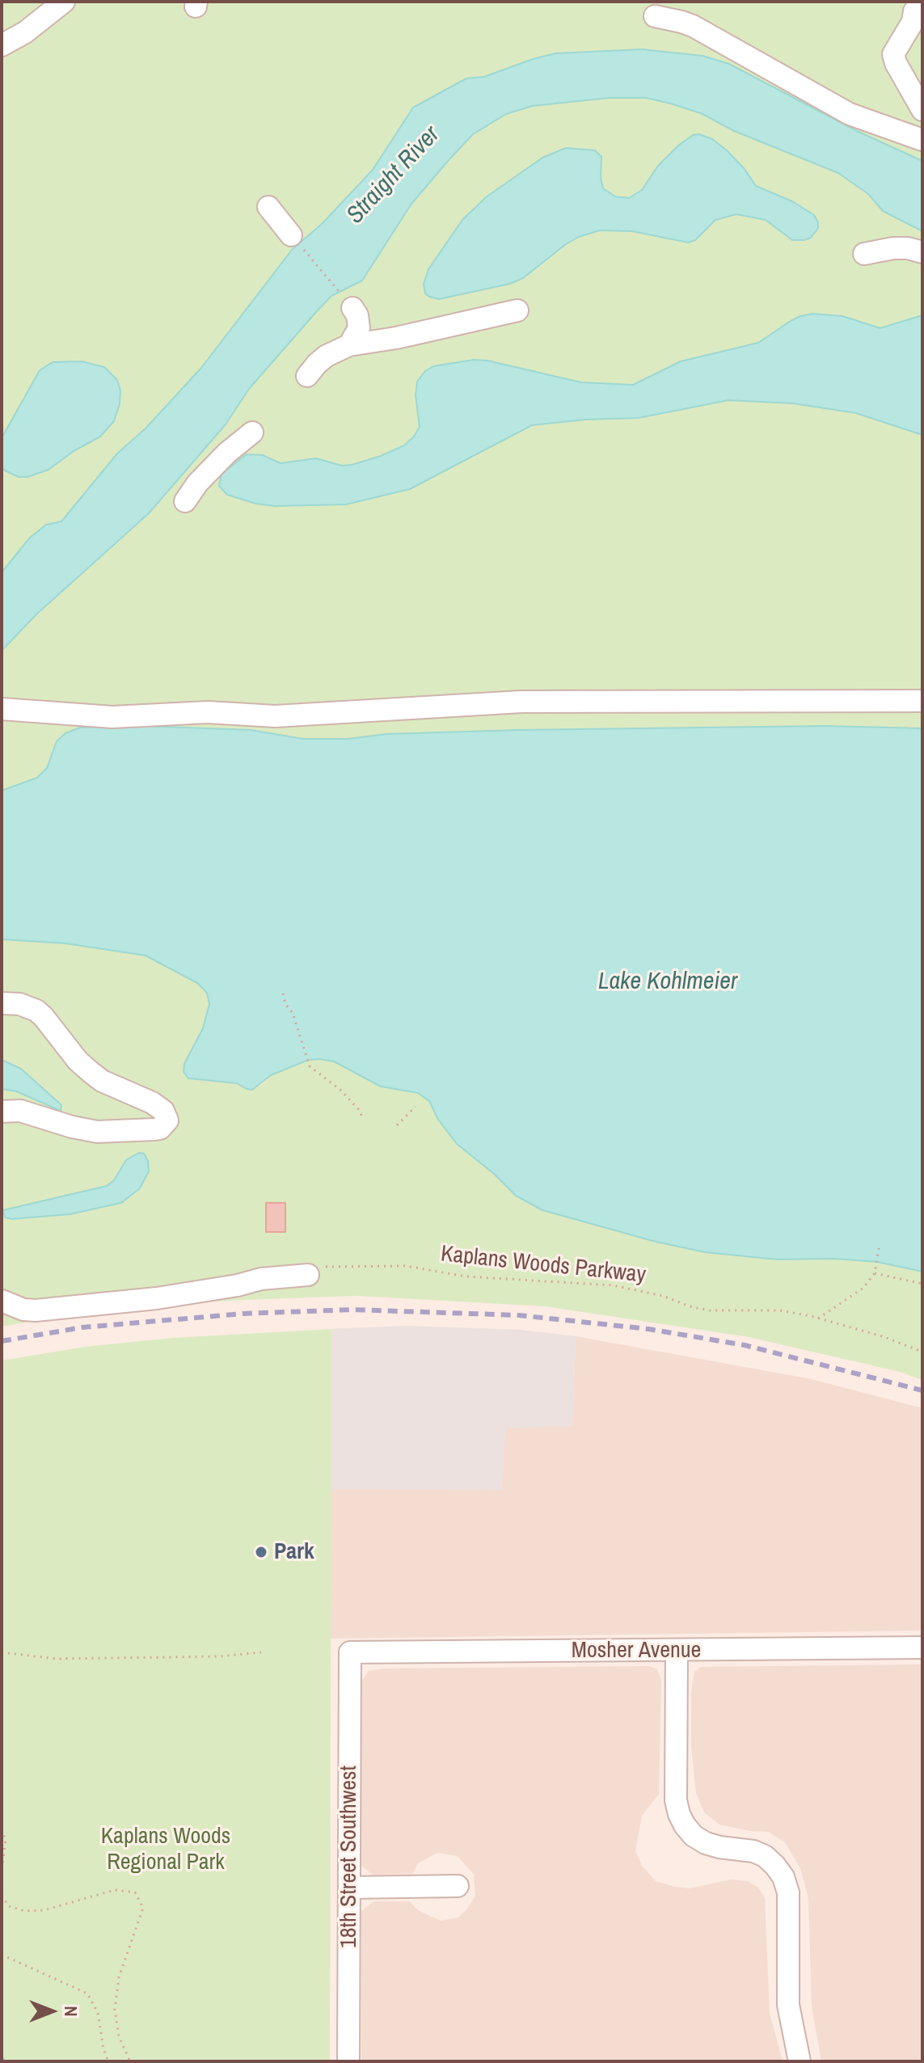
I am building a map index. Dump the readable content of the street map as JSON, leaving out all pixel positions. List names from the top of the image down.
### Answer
{
  "streets": {
    "street": ["Mosher Avenue", "18th Street Southwest"],
    "path": ["Kaplans Woods Parkway"]
  },
  "crossings": [
    ["Mosher Avenue", "18th Street Southwest"]
  ],
  "water": ["Straight River", "Lake Kohlmeier"],
  "parks": ["Kaplans Woods Regional Park"],
  "places": ["Park"],
  "north": "right"
}
